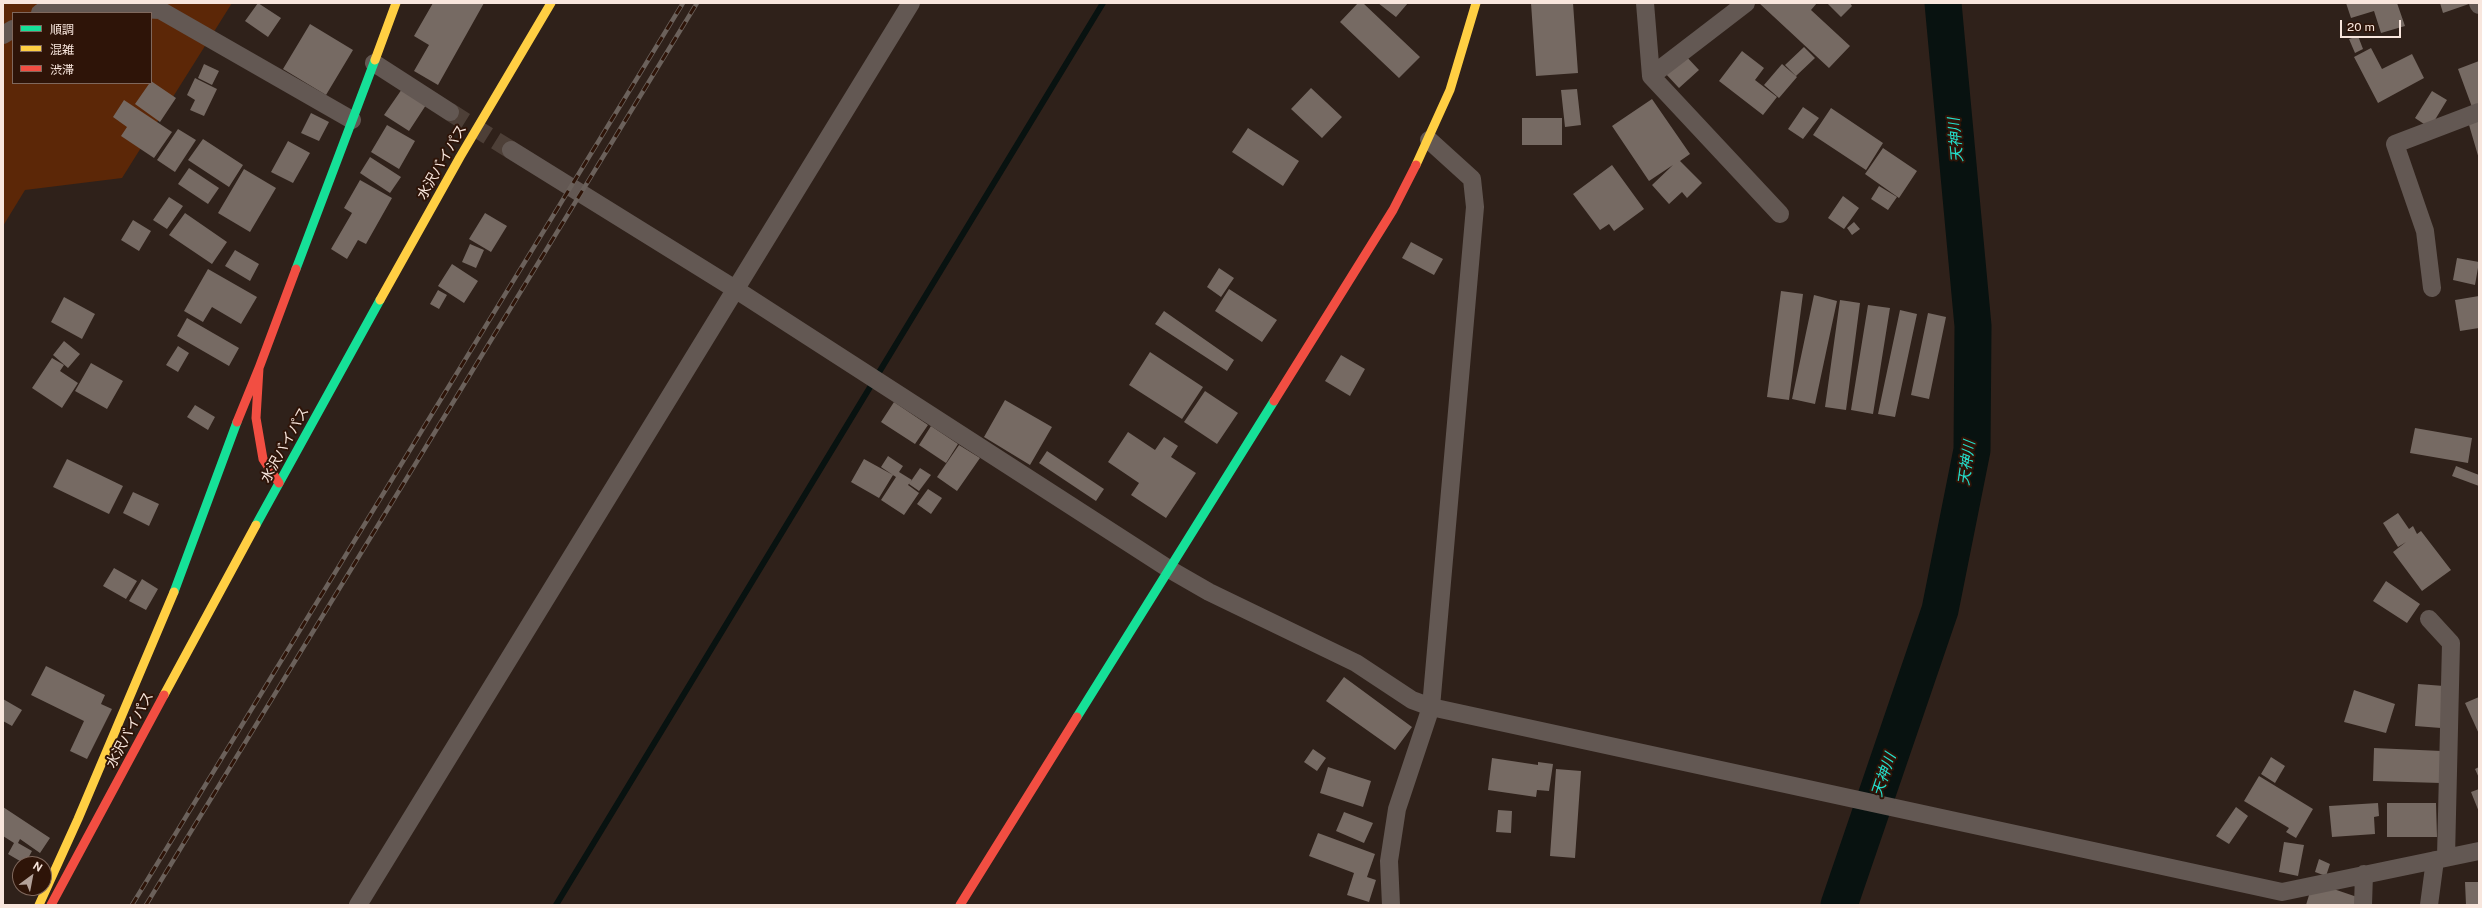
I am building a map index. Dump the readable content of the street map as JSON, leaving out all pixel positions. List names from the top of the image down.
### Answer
{
  "streets": {
    "main road": ["水沢バイパス"]
  },
  "water": ["天神川"],
  "legend": ["順調", "混雑", "渋滞"],
  "scale_bar": "20 m",
  "north": "top right"
}
